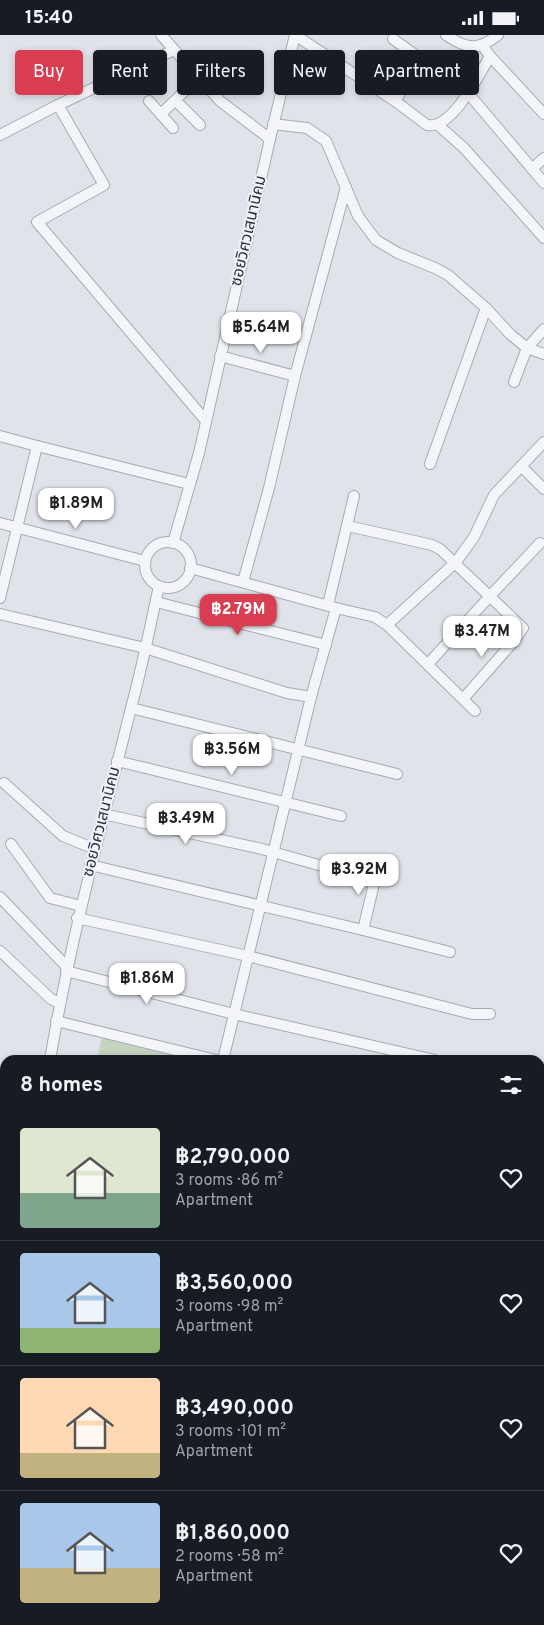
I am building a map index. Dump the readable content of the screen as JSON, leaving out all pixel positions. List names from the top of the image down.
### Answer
{
  "streets": {
    "street": ["ซอยวิศวเสนานิคม"]
  },
  "page": {
    "status": "15:40",
    "chip": [
      "Buy",
      "Rent",
      "Filters",
      "New",
      "Apartment"
    ],
    "price": [
      "฿5.64M",
      "฿1.89M",
      "฿2.79M",
      "฿3.47M",
      "฿3.56M",
      "฿3.49M",
      "฿3.92M",
      "฿1.86M"
    ],
    "heading": "8 homes",
    "list": [
      {
        "name": "฿2,790,000",
        "note": "3 rooms · 86 m² · Apartment"
      },
      {
        "name": "฿3,560,000",
        "note": "3 rooms · 98 m² · Apartment"
      },
      {
        "name": "฿3,490,000",
        "note": "3 rooms · 101 m² · Apartment"
      },
      {
        "name": "฿1,860,000",
        "note": "2 rooms · 58 m² · Apartment"
      }
    ]
  }
}
